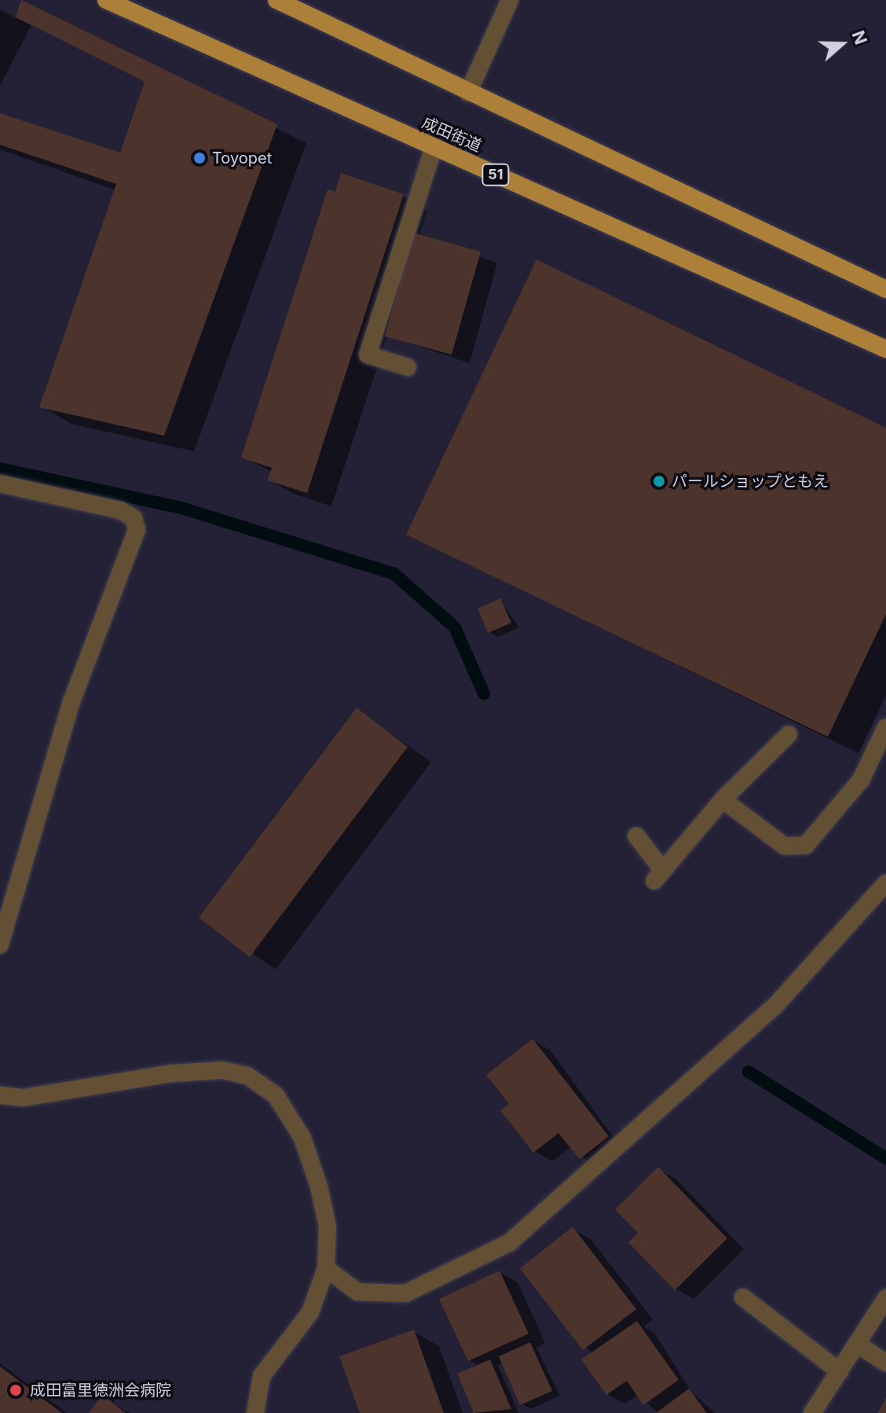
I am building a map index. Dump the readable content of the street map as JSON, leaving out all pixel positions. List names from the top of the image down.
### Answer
{
  "streets": {
    "highway": ["成田街道", "51"]
  },
  "places": ["Toyopet", "パールショップともえ", "成田富里徳洲会病院"],
  "north": "right"
}
